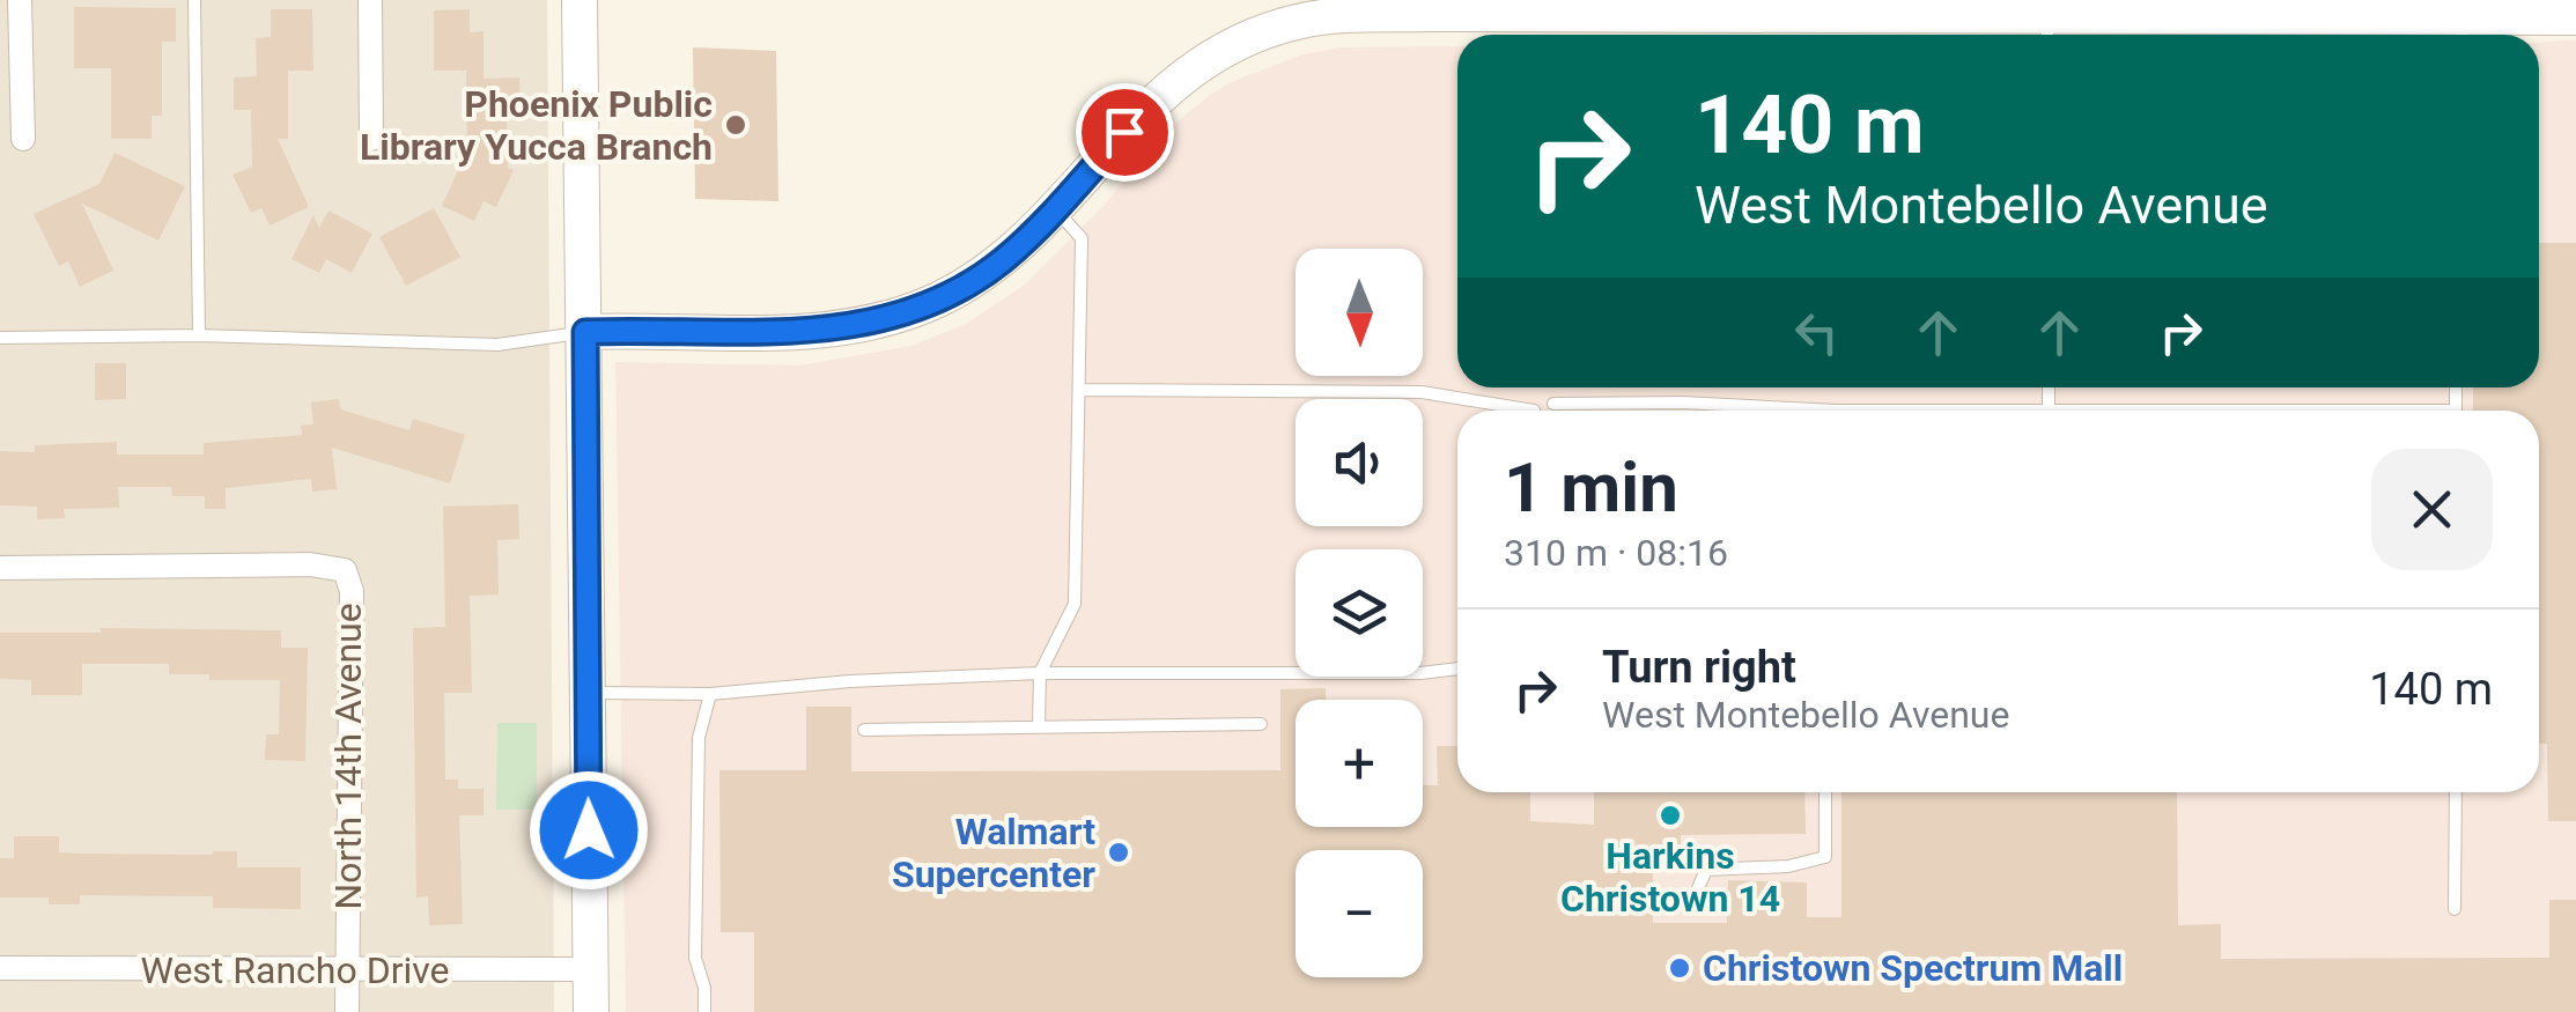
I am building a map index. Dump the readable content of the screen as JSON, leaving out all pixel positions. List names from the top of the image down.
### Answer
{
  "streets": {
    "street": ["North 14th Avenue", "West Rancho Drive"]
  },
  "crossings": [
    ["North 14th Avenue", "West Rancho Drive"]
  ],
  "places": [
    "Phoenix Public Library Yucca Branch",
    "Harkins Christown 14",
    "Walmart Supercenter",
    "Christown Spectrum Mall"
  ],
  "north": "bottom",
  "page": {
    "turn": ["140 m", "West Montebello Avenue"],
    "map_buttons": ["+", "−"],
    "heading": ["1 min", "310 m · 08:16"],
    "list": [
      {
        "name": "Turn right",
        "note": "West Montebello Avenue",
        "value": "140 m"
      }
    ]
  }
}
